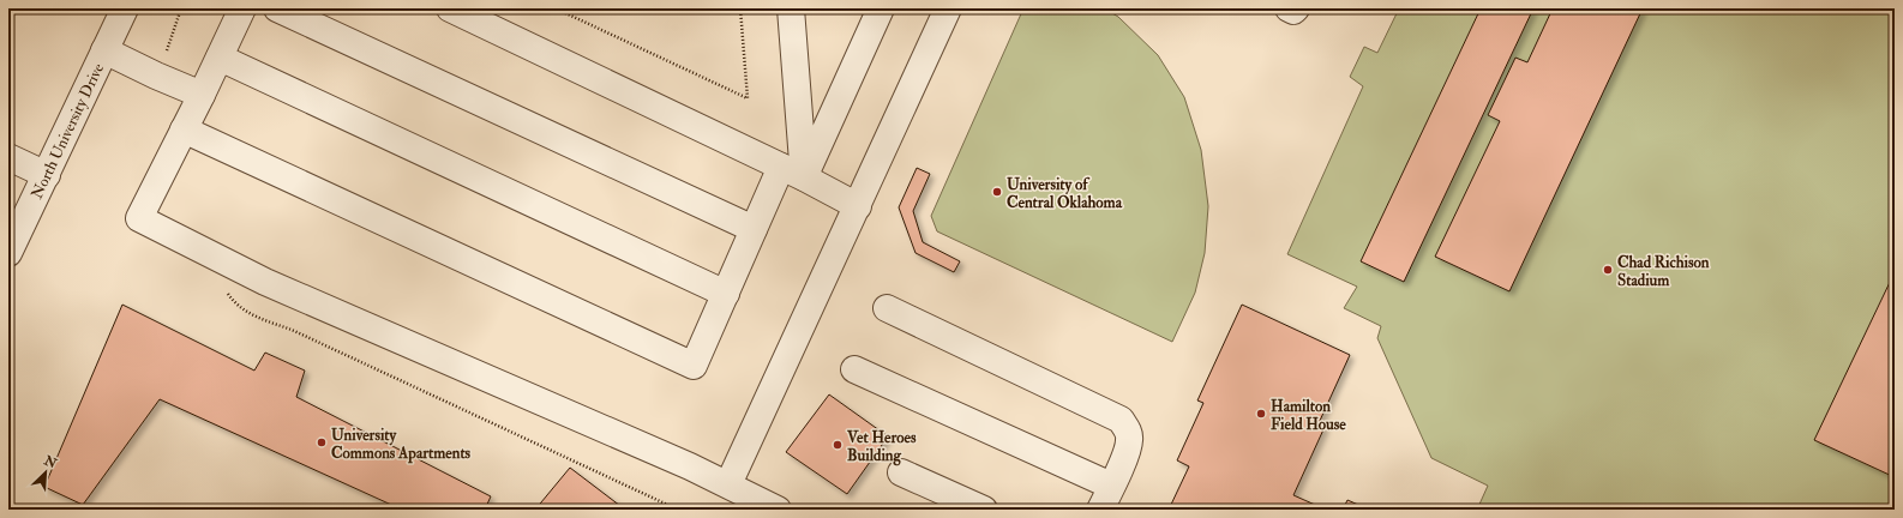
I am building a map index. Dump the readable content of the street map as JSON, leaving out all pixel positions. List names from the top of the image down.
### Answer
{
  "streets": {
    "street": ["North University Drive"]
  },
  "places": [
    "University of Central Oklahoma",
    "Chad Richison Stadium",
    "Hamilton Field House",
    "University Commons Apartments",
    "Vet Heroes Building"
  ],
  "north": "top right"
}
